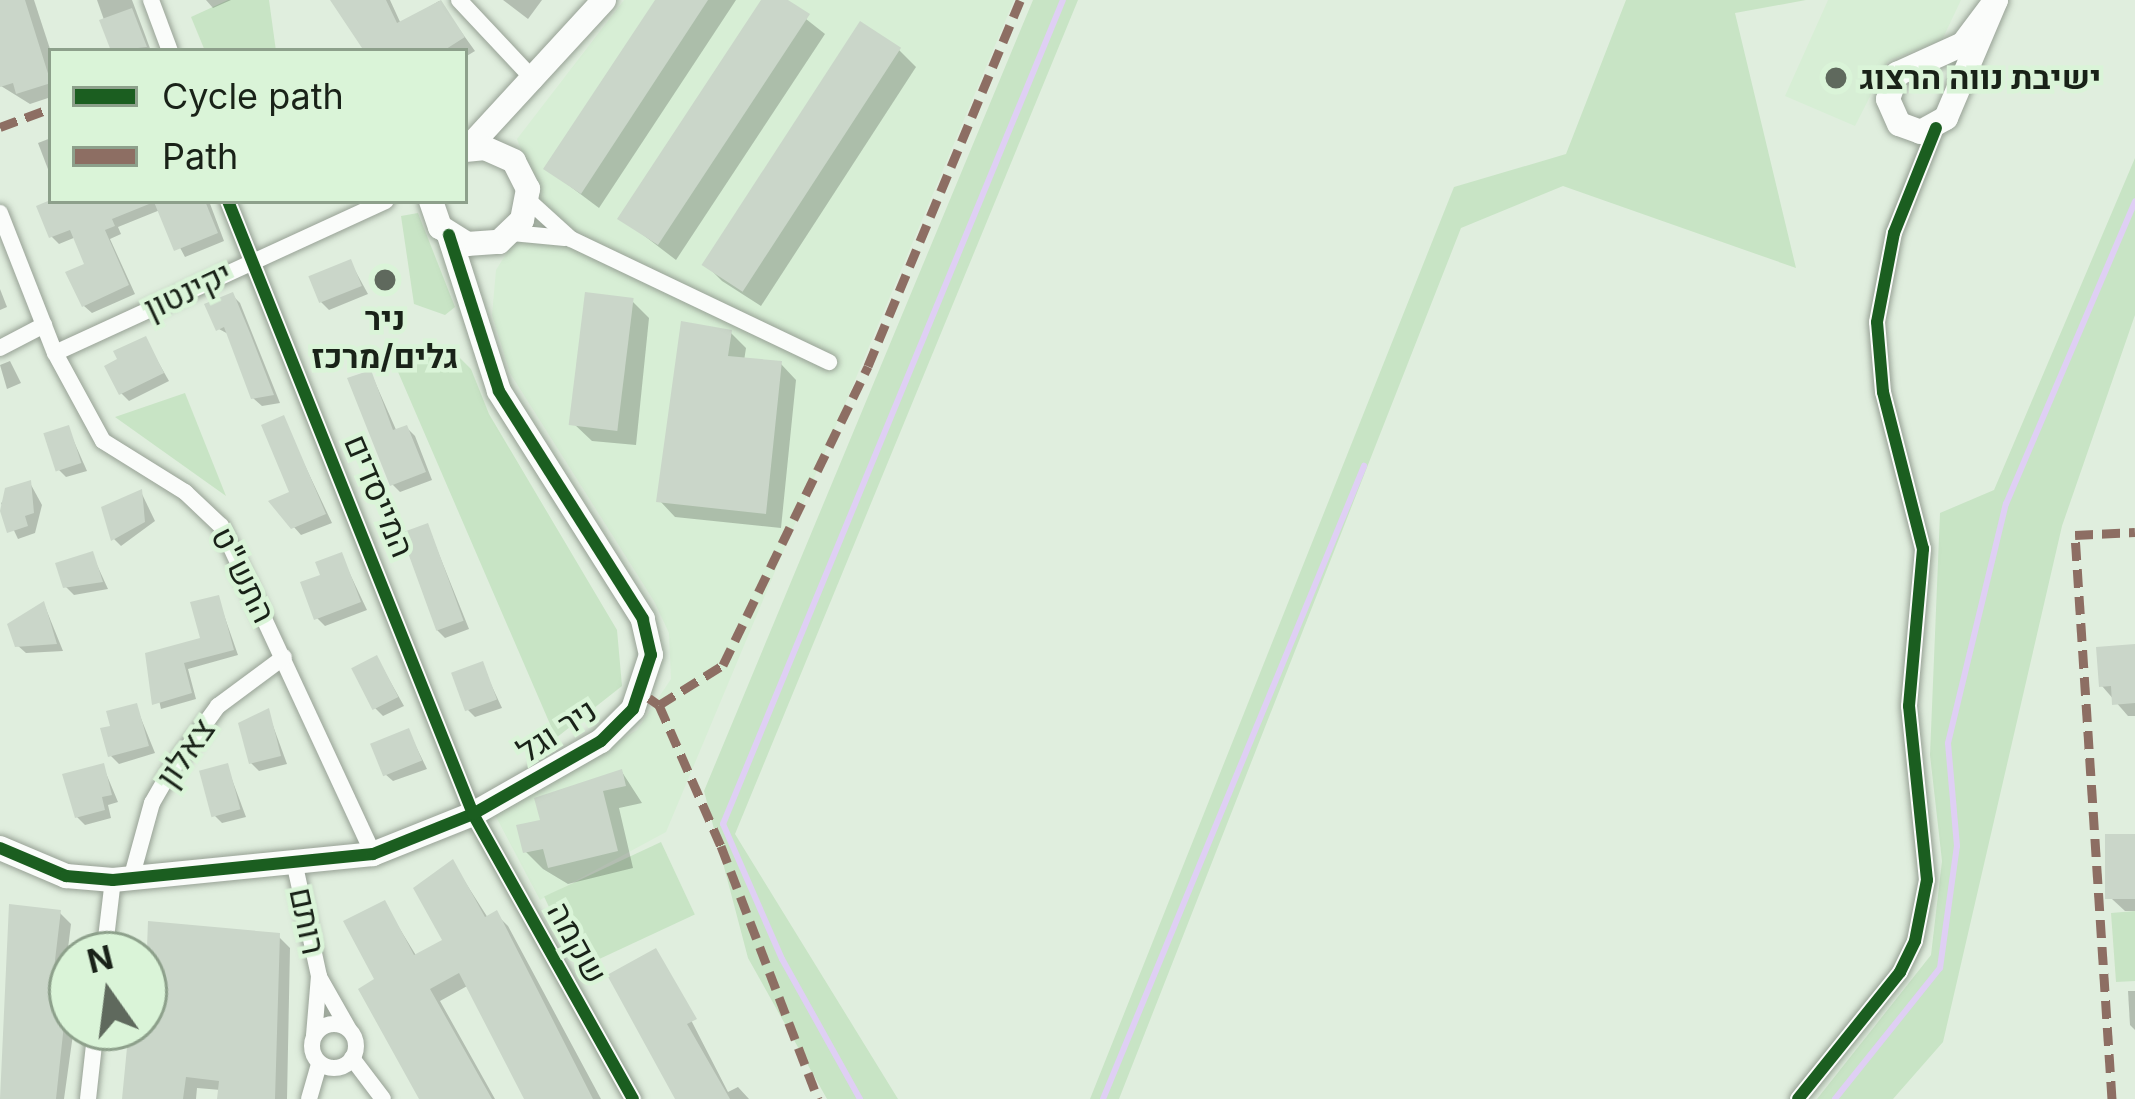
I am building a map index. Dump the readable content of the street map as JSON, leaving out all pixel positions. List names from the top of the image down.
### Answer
{
  "streets": {
    "street": [
      "יקינטון",
      "המייסדים",
      "התש\"ט",
      "ניר וגל",
      "צאלון",
      "רותם",
      "שקמה"
    ]
  },
  "crossings": [
    ["יקינטון", "המייסדים"],
    ["יקינטון", "התש\"ט"],
    ["המייסדים", "ניר וגל"],
    ["המייסדים", "שקמה"],
    ["התש\"ט", "ניר וגל"],
    ["התש\"ט", "צאלון"],
    ["ניר וגל", "צאלון"],
    ["ניר וגל", "רותם"],
    ["ניר וגל", "שקמה"]
  ],
  "places": ["ישיבת נווה הרצוג", "ניר גלים/מרכז"],
  "legend": ["Cycle path", "Path"],
  "north": "top"
}
